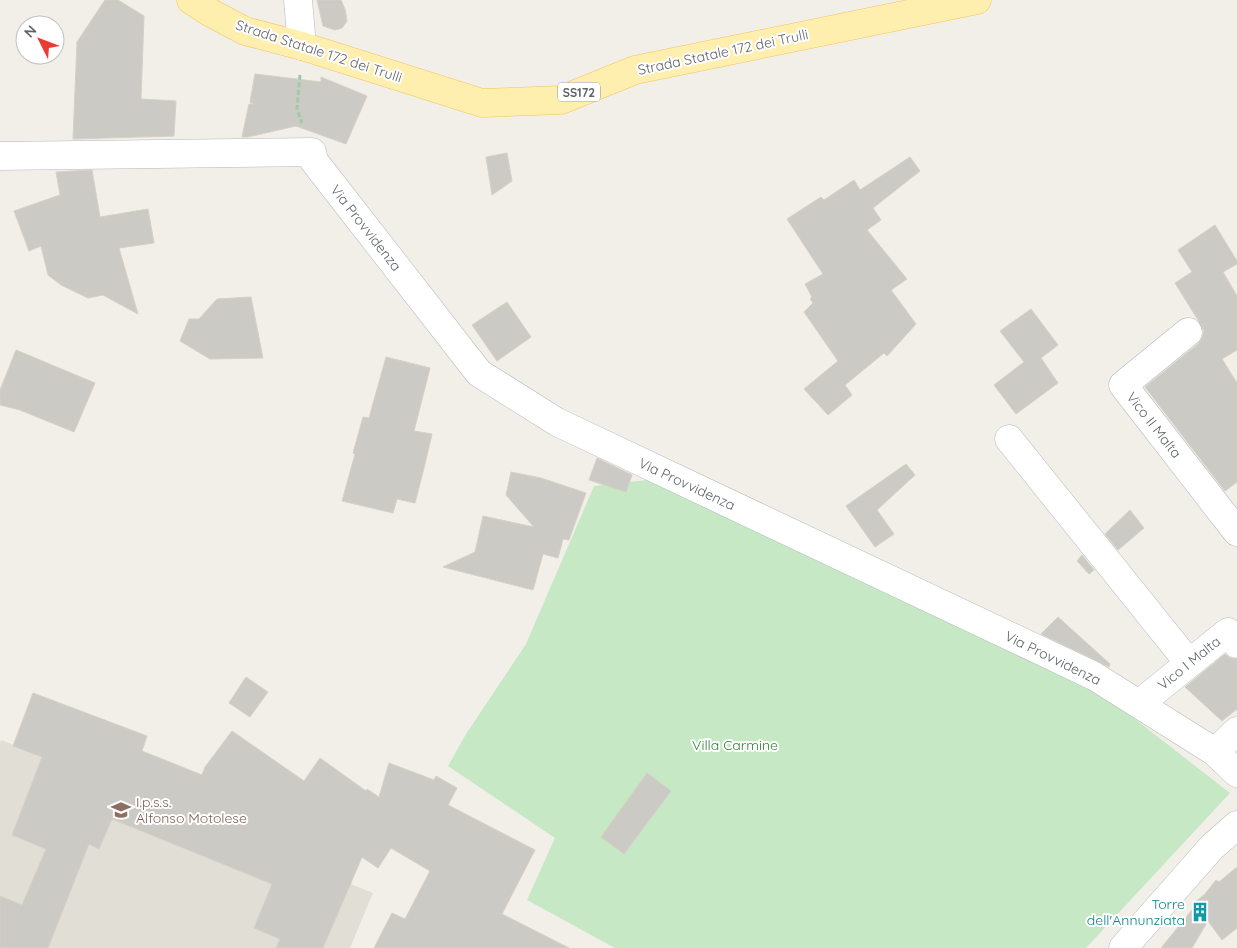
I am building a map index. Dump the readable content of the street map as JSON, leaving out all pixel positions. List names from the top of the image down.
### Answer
{
  "streets": {
    "main road": ["Strada Statale 172 dei Trulli", "SS172"],
    "street": ["Via Provvidenza", "Vico II Malta", "Vico I Malta"]
  },
  "crossings": [
    ["Via Provvidenza", "Vico I Malta"]
  ],
  "parks": ["Villa Carmine"],
  "places": {
    "school or university": ["I.p.s.s. Alfonso Motolese"],
    "building": ["Torre dell'Annunziata"]
  },
  "north": "top left"
}
